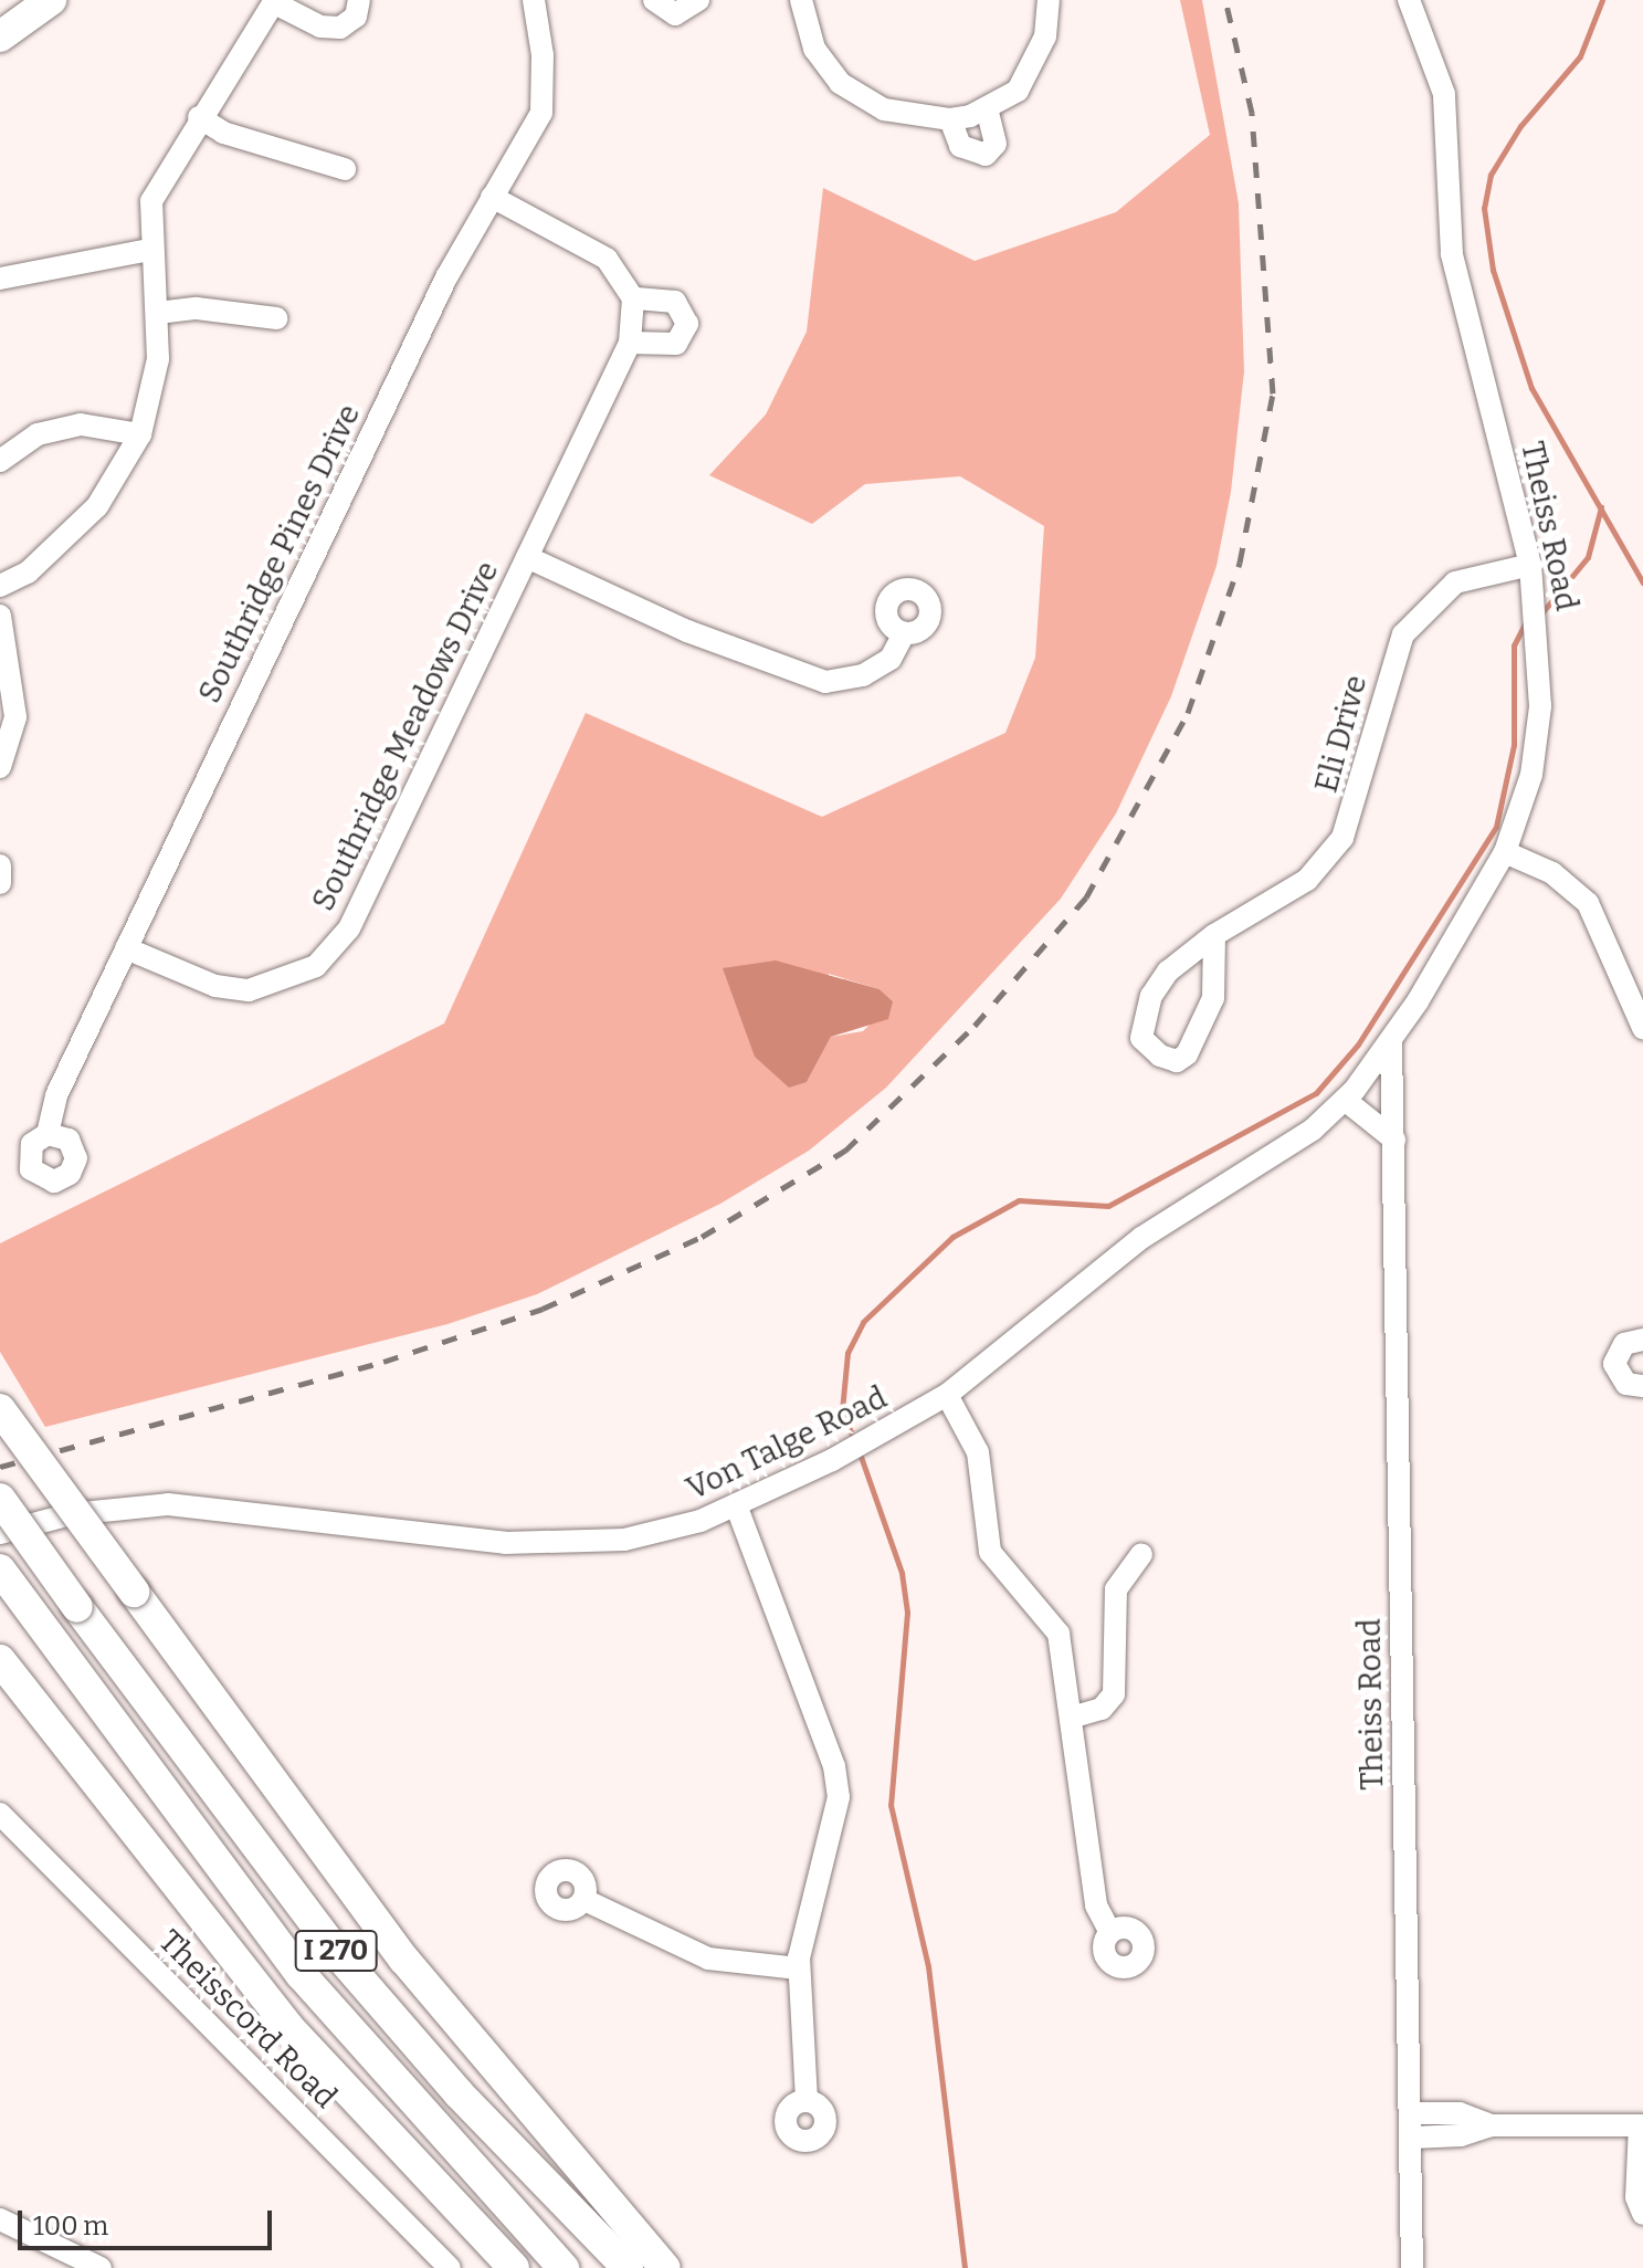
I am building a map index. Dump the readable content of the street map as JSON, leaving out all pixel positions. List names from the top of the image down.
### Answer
{
  "streets": {
    "highway": ["I 270"],
    "street": [
      "Theiss Road",
      "Southridge Pines Drive",
      "Eli Drive",
      "Southridge Meadows Drive",
      "Von Talge Road",
      "Theisscord Road"
    ]
  },
  "crossings": [
    ["Theiss Road", "Eli Drive"],
    ["Theiss Road", "Von Talge Road"],
    ["Southridge Pines Drive", "Southridge Meadows Drive"]
  ],
  "scale_bar": "100 m"
}
